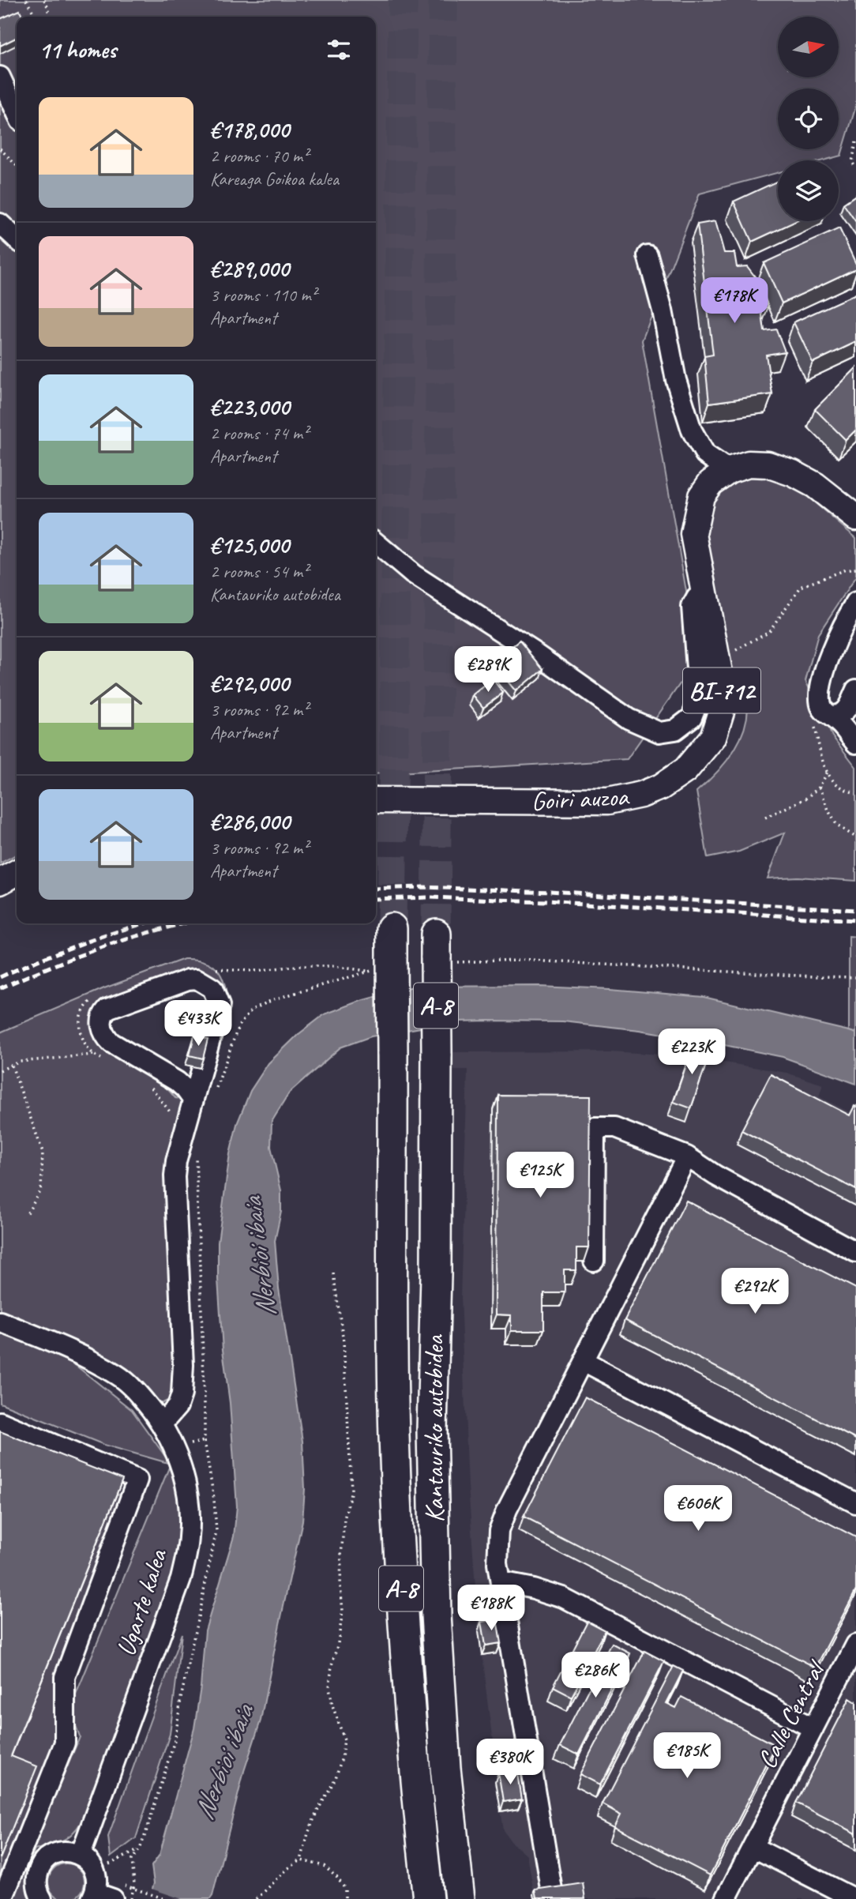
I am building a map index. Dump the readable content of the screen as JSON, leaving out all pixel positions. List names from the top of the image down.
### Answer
{
  "streets": {
    "highway": ["A-8", "Kantauriko autobidea"],
    "main road": ["BI-712", "Goiri auzoa"],
    "street": ["Ugarte kalea", "Calle Central"]
  },
  "crossings": [
    ["BI-712", "Goiri auzoa"],
    ["A-8", "Kantauriko autobidea"]
  ],
  "water": ["Nerbioi ibaia"],
  "north": "right",
  "page": {
    "heading": "11 homes",
    "list": [
      {
        "name": "€178,000",
        "note": "2 rooms · 70 m² · Kareaga Goikoa kalea"
      },
      {
        "name": "€289,000",
        "note": "3 rooms · 110 m² · Apartment"
      },
      {
        "name": "€223,000",
        "note": "2 rooms · 74 m² · Apartment"
      },
      {
        "name": "€125,000",
        "note": "2 rooms · 54 m² · Kantauriko autobidea"
      },
      {
        "name": "€292,000",
        "note": "3 rooms · 92 m² · Apartment"
      },
      {
        "name": "€286,000",
        "note": "3 rooms · 92 m² · Apartment"
      }
    ],
    "price": [
      "€178K",
      "€289K",
      "€433K",
      "€223K",
      "€125K",
      "€292K",
      "€606K",
      "€188K",
      "€286K",
      "€185K",
      "€380K"
    ]
  }
}
